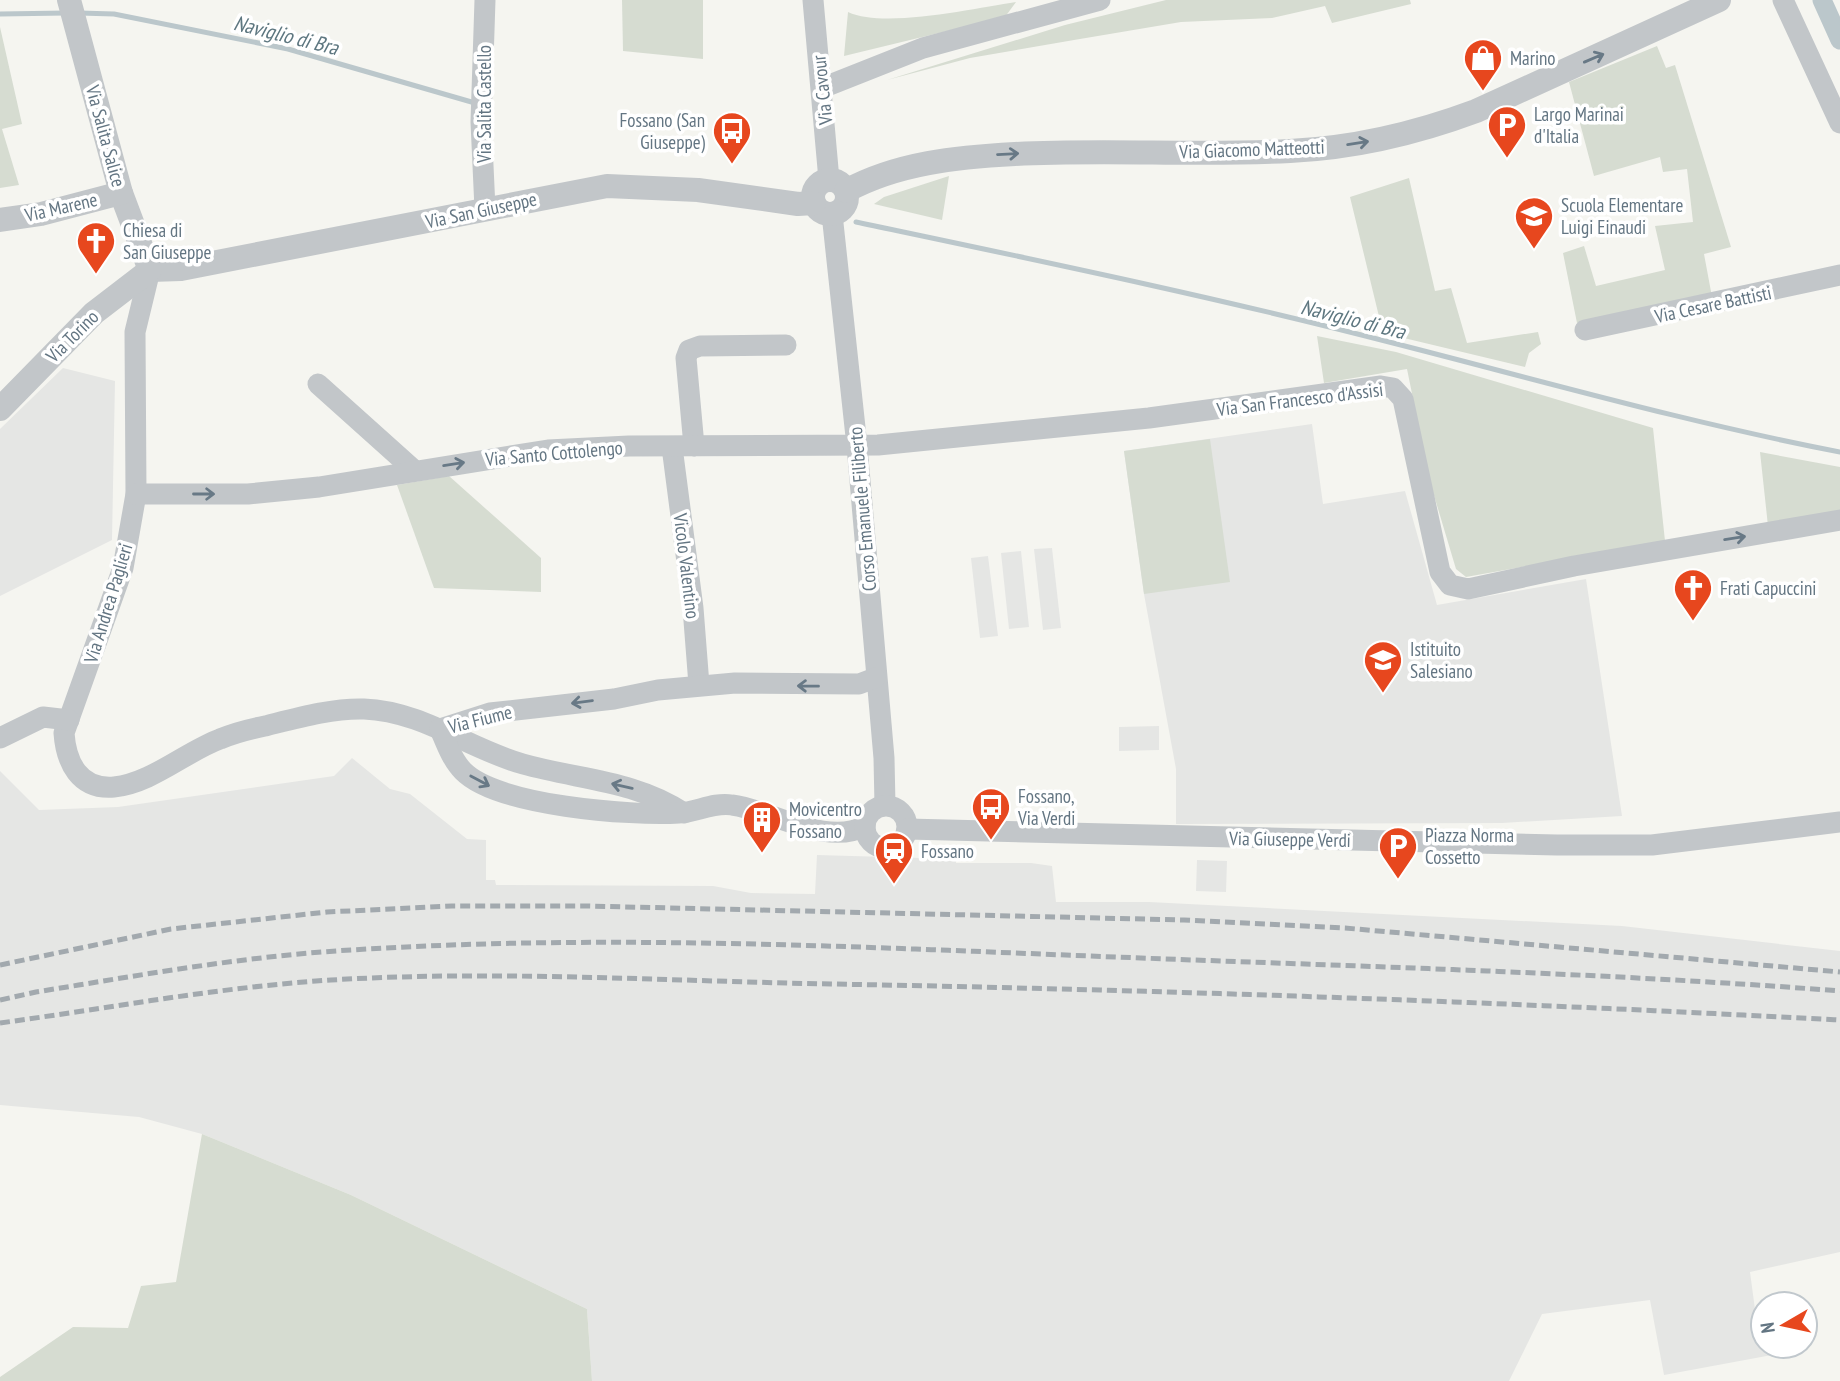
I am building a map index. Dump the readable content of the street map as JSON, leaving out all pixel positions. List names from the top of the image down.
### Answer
{
  "streets": {
    "street": [
      "Via Cavour",
      "Via Salita Castello",
      "Via Salita Salice",
      "Via Giacomo Matteotti",
      "Via Marene",
      "Via San Giuseppe",
      "Via Cesare Battisti",
      "Via Torino",
      "Via San Francesco d'Assisi",
      "Via Santo Cottolengo",
      "Corso Emanuele Filiberto",
      "Vicolo Valentino",
      "Via Andrea Paglieri",
      "Via Fiume",
      "Via Giuseppe Verdi"
    ]
  },
  "crossings": [
    ["Via Cavour", "Via Giacomo Matteotti"],
    ["Via Salita Castello", "Via San Giuseppe"],
    ["Via Salita Salice", "Via Marene"],
    ["Via Salita Salice", "Via San Giuseppe"],
    ["Via Salita Salice", "Via Torino"],
    ["Via Salita Salice", "Via Andrea Paglieri"],
    ["Via San Giuseppe", "Via Torino"],
    ["Via San Giuseppe", "Corso Emanuele Filiberto"],
    ["Via San Giuseppe", "Via Andrea Paglieri"],
    ["Via Torino", "Via Andrea Paglieri"],
    ["Via San Francesco d'Assisi", "Via Santo Cottolengo"],
    ["Via San Francesco d'Assisi", "Corso Emanuele Filiberto"],
    ["Via Santo Cottolengo", "Corso Emanuele Filiberto"],
    ["Via Santo Cottolengo", "Vicolo Valentino"],
    ["Via Santo Cottolengo", "Via Andrea Paglieri"],
    ["Corso Emanuele Filiberto", "Via Fiume"],
    ["Corso Emanuele Filiberto", "Via Giuseppe Verdi"],
    ["Vicolo Valentino", "Via Fiume"],
    ["Via Andrea Paglieri", "Via Fiume"]
  ],
  "one_way": ["Via San Francesco d'Assisi", "Via Santo Cottolengo"],
  "water": ["Naviglio di Bra"],
  "places": {
    "shop": ["Marino"],
    "parking": ["Largo Marinai d'Italia", "Piazza Norma Cossetto"],
    "bus stop": ["Fossano (San Giuseppe)", "Fossano, Via Verdi"],
    "school or university": ["Scuola Elementare Luigi Einaudi", "Istituito Salesiano"],
    "church": ["Chiesa di San Giuseppe", "Frati Capuccini"],
    "building": ["Movicentro Fossano"],
    "station": ["Fossano"]
  },
  "north": "left"
}
